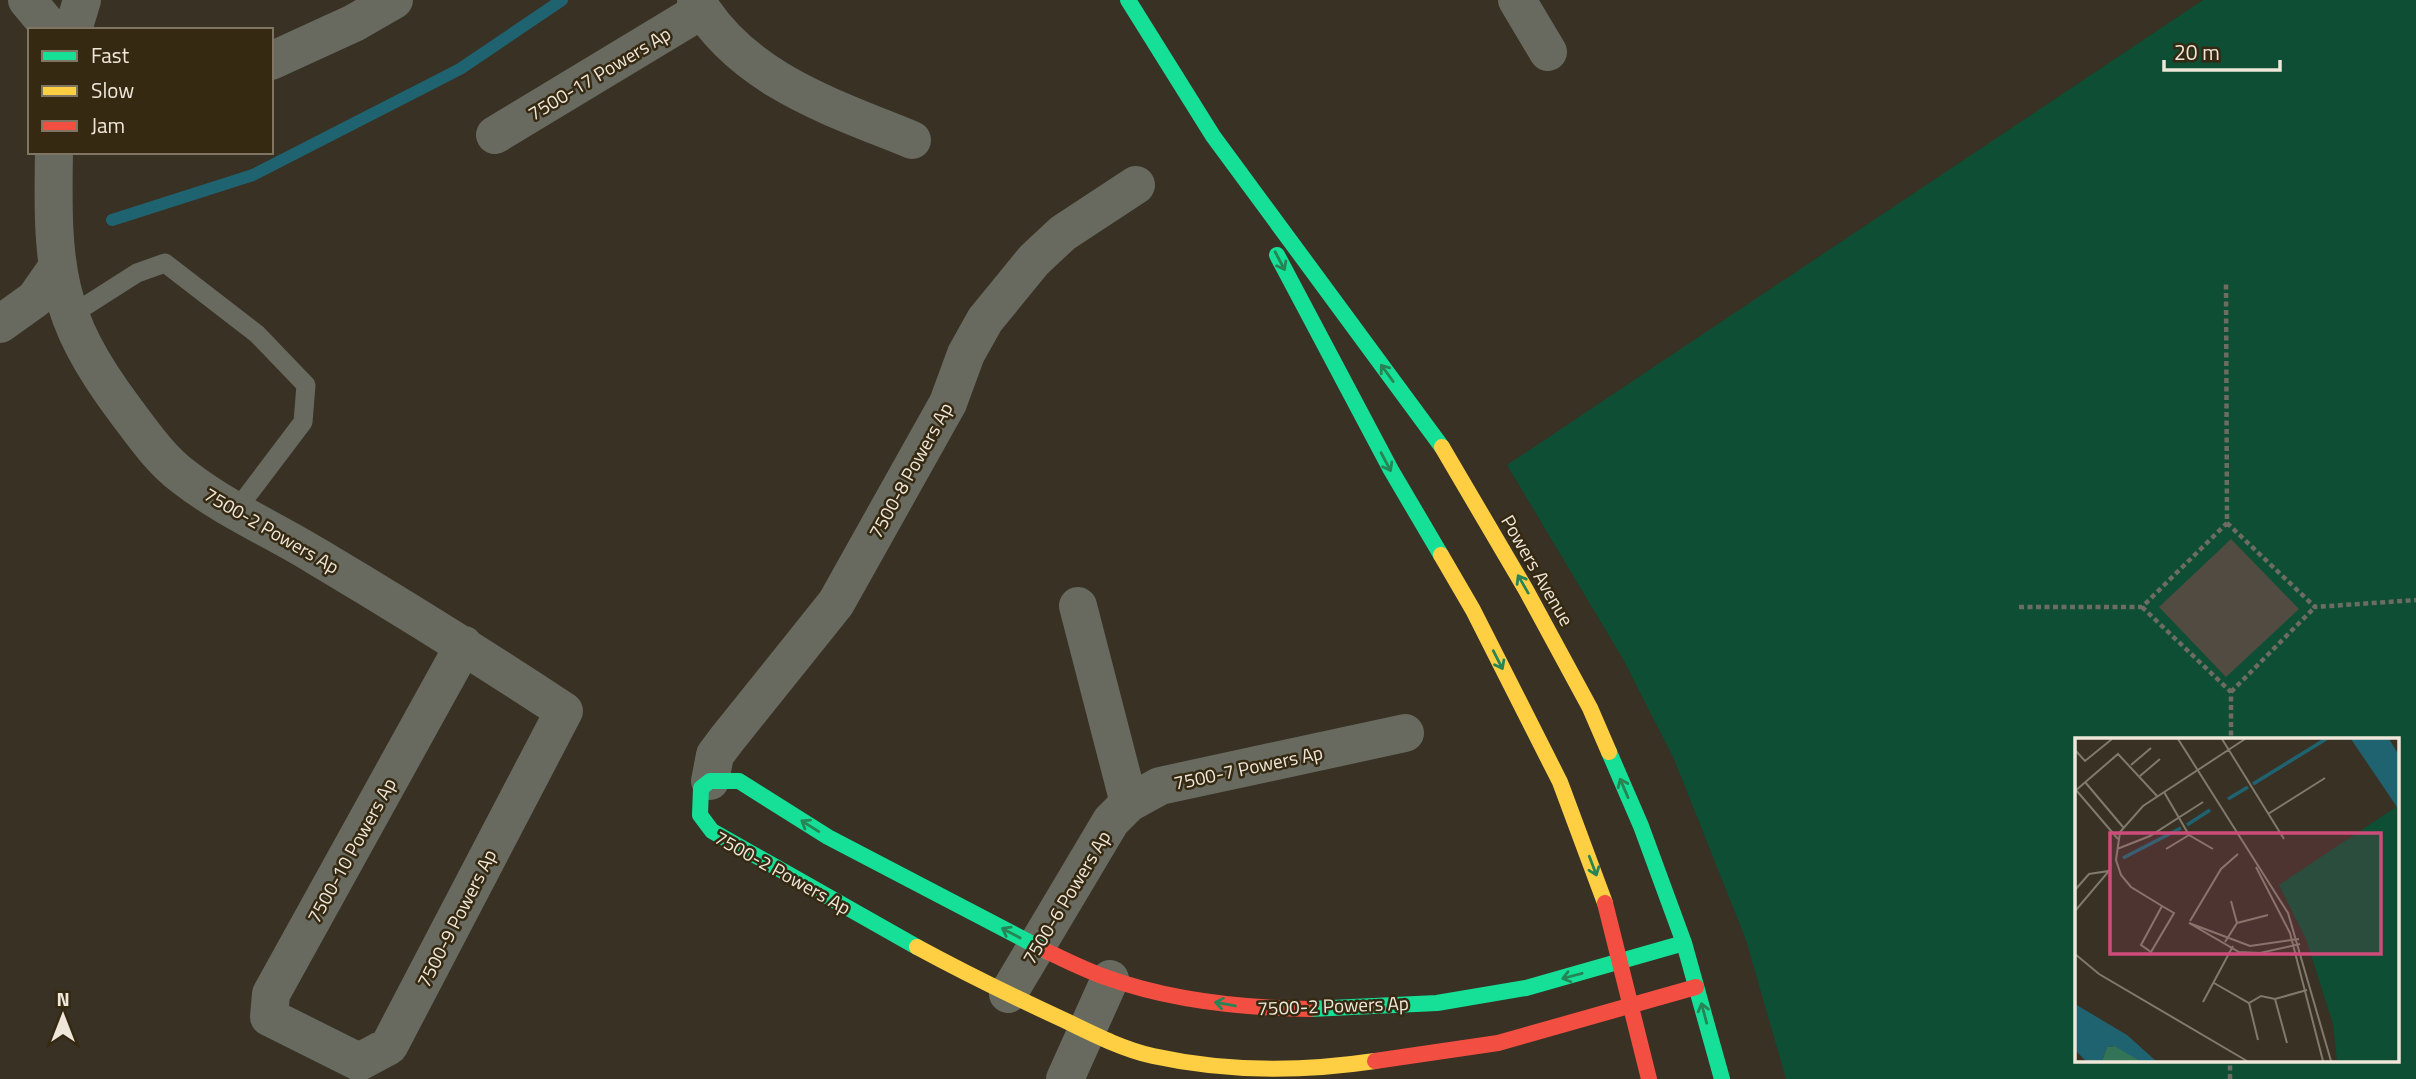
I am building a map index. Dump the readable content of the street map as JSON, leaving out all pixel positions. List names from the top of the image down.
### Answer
{
  "streets": {
    "street": [
      "7500-17 Powers Ap",
      "7500-8 Powers Ap",
      "7500-2 Powers Ap",
      "Powers Avenue",
      "7500-7 Powers Ap",
      "7500-10 Powers Ap",
      "7500-6 Powers Ap",
      "7500-9 Powers Ap"
    ]
  },
  "crossings": [
    ["7500-8 Powers Ap", "7500-2 Powers Ap"],
    ["7500-2 Powers Ap", "Powers Avenue"],
    ["7500-2 Powers Ap", "7500-10 Powers Ap"],
    ["7500-2 Powers Ap", "7500-6 Powers Ap"],
    ["7500-2 Powers Ap", "7500-9 Powers Ap"],
    ["7500-7 Powers Ap", "7500-6 Powers Ap"],
    ["7500-10 Powers Ap", "7500-9 Powers Ap"]
  ],
  "legend": ["Fast", "Slow", "Jam"],
  "scale_bar": "20 m",
  "north": "top"
}
